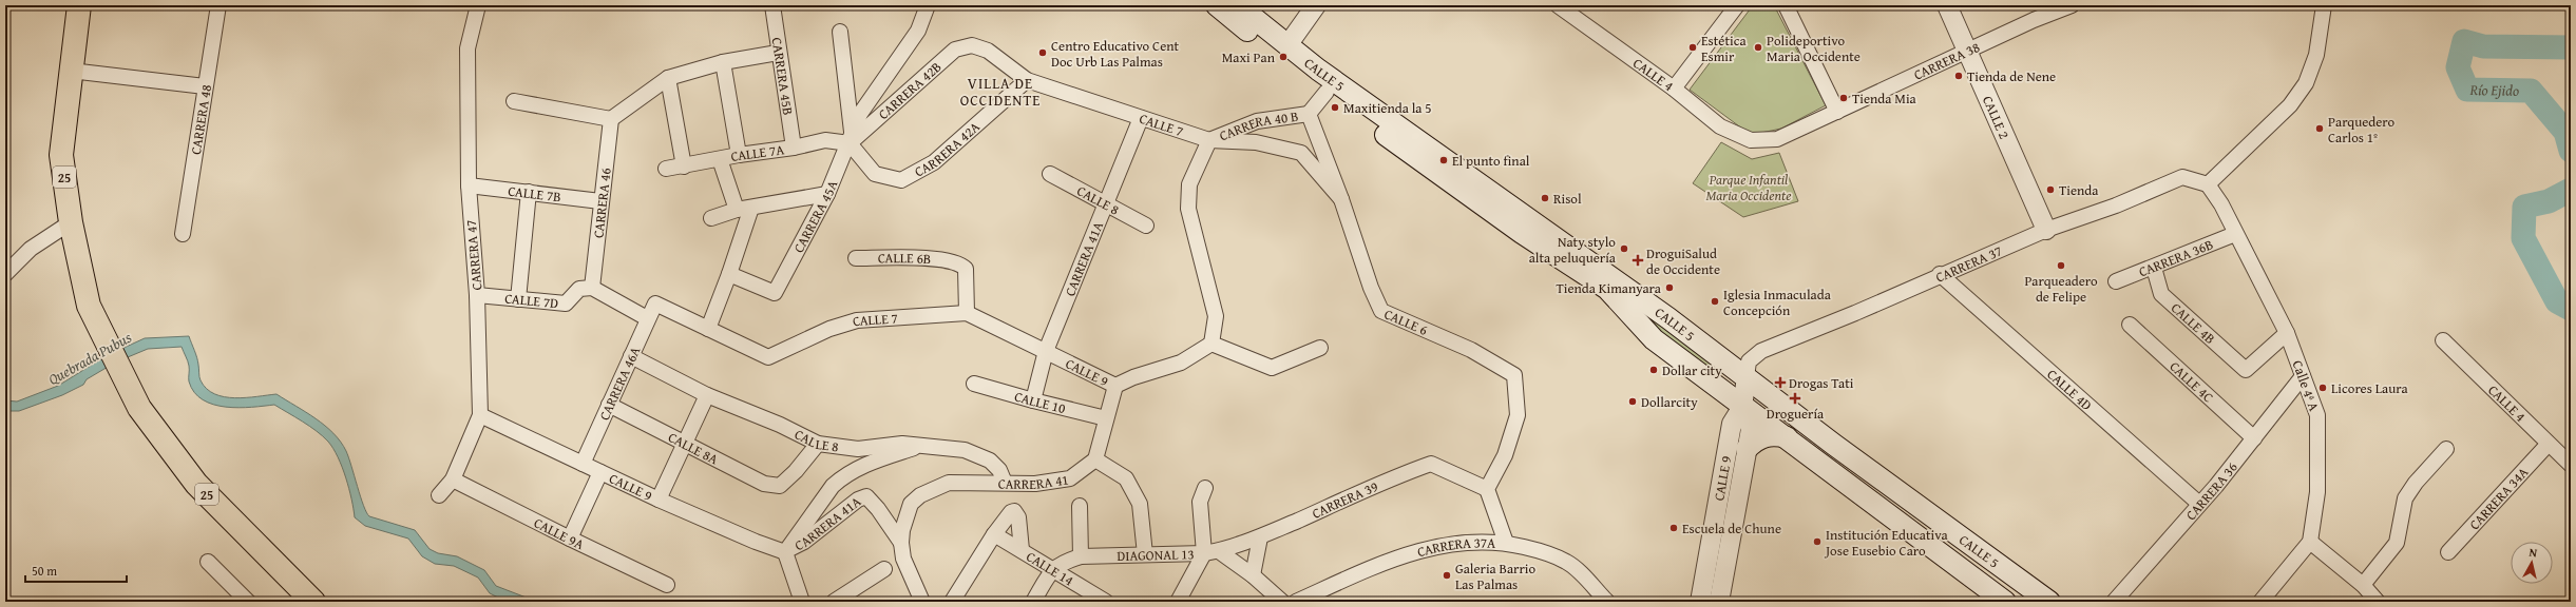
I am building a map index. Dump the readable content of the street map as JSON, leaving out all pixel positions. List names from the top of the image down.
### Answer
{
  "streets": {
    "highway": ["25"],
    "main road": ["CALLE 5"],
    "street": [
      "CARRERA 38",
      "CALLE 4",
      "CARRERA 45B",
      "CARRERA 42B",
      "CALLE 2",
      "CARRERA 48",
      "CALLE 7",
      "CARRERA 40 B",
      "CARRERA 42A",
      "CALLE 7A",
      "CALLE 7B",
      "CALLE 8",
      "CARRERA 46",
      "CARRERA 45A",
      "CARRERA 47",
      "CARRERA 41A",
      "CARRERA 36B",
      "CALLE 6B",
      "CARRERA 37",
      "CALLE 7D",
      "CALLE 6",
      "CALLE 4B",
      "CALLE 9",
      "CALLE 4C",
      "CARRERA 46A",
      "Calle 4ª A",
      "CALLE 4D",
      "CALLE 10",
      "CALLE 8A",
      "CARRERA 41",
      "CARRERA 36",
      "CARRERA 34A",
      "CARRERA 39",
      "CALLE 9A",
      "CARRERA 37A",
      "DIAGONAL 13",
      "CALLE 14"
    ]
  },
  "crossings": [
    ["CARRERA 38", "CALLE 4"],
    ["CARRERA 38", "CALLE 2"],
    ["CALLE 5", "CARRERA 37"],
    ["CALLE 5", "CALLE 9"],
    ["CALLE 4", "CARRERA 34A"],
    ["CARRERA 45B", "CALLE 7A"],
    ["CARRERA 42B", "CALLE 7"],
    ["CARRERA 42B", "CARRERA 42A"],
    ["CARRERA 42B", "CALLE 7A"],
    ["CARRERA 42B", "CARRERA 45A"],
    ["CALLE 2", "CARRERA 37"],
    ["CALLE 7", "CARRERA 40 B"],
    ["CALLE 7", "CARRERA 42A"],
    ["CALLE 7", "CARRERA 41A"],
    ["CALLE 7", "CALLE 6B"],
    ["CALLE 7", "CALLE 6"],
    ["CALLE 7", "CALLE 9"],
    ["CALLE 7", "CARRERA 46A"],
    ["CARRERA 40 B", "CALLE 6"],
    ["CARRERA 42A", "CALLE 7A"],
    ["CARRERA 42A", "CARRERA 45A"],
    ["CALLE 7A", "CARRERA 45A"],
    ["CALLE 7B", "CARRERA 46"],
    ["CALLE 7B", "CARRERA 47"],
    ["CALLE 8", "CARRERA 41A"],
    ["CALLE 8", "CARRERA 46A"],
    ["CALLE 8", "CALLE 8A"],
    ["CALLE 8", "CARRERA 41"],
    ["CARRERA 46", "CALLE 7D"],
    ["CARRERA 47", "CALLE 7D"],
    ["CARRERA 47", "CALLE 9"],
    ["CARRERA 47", "CALLE 9A"],
    ["CARRERA 41A", "CALLE 9"],
    ["CARRERA 41A", "CALLE 10"],
    ["CARRERA 41A", "CARRERA 41"],
    ["CARRERA 36B", "CALLE 4B"],
    ["CARRERA 36B", "Calle 4ª A"],
    ["CARRERA 37", "CALLE 9"],
    ["CARRERA 37", "Calle 4ª A"],
    ["CARRERA 37", "CALLE 4D"],
    ["CALLE 6", "CARRERA 39"],
    ["CALLE 4B", "Calle 4ª A"],
    ["CALLE 9", "CARRERA 46A"],
    ["CALLE 4C", "CARRERA 36"],
    ["CARRERA 46A", "CALLE 8A"],
    ["Calle 4ª A", "CARRERA 36"],
    ["CALLE 4D", "CARRERA 36"],
    ["CARRERA 39", "DIAGONAL 13"],
    ["DIAGONAL 13", "CALLE 14"]
  ],
  "districts": ["VILLA DE OCCIDENTE"],
  "water": ["Río Ejido", "Quebrada Pubus"],
  "parks": ["Parque Infantil Maria Occidente"],
  "places": {
    "other": [
      "Estética Esmir",
      "Polideportivo Maria Occidente",
      "Centro Educativo Cent Doc Urb Las Palmas",
      "Maxi Pan",
      "Tienda de Nene",
      "Tienda Mia",
      "Maxitienda la 5",
      "Parquedero Carlos 1º",
      "El punto final",
      "Tienda",
      "Risol",
      "Naty stylo alta peluquería",
      "Parqueadero de Felipe",
      "Tienda Kimanyara",
      "Iglesia Inmaculada Concepción",
      "Dollar city",
      "Licores Laura",
      "Dollarcity",
      "Escuela de Chune",
      "Institución Educativa Jose Eusebio Caro",
      "Galeria Barrio Las Palmas"
    ],
    "health": ["DroguiSalud de Occidente", "Drogas Tati", "Droguería"]
  },
  "scale_bar": "50 m",
  "north": "top"
}
